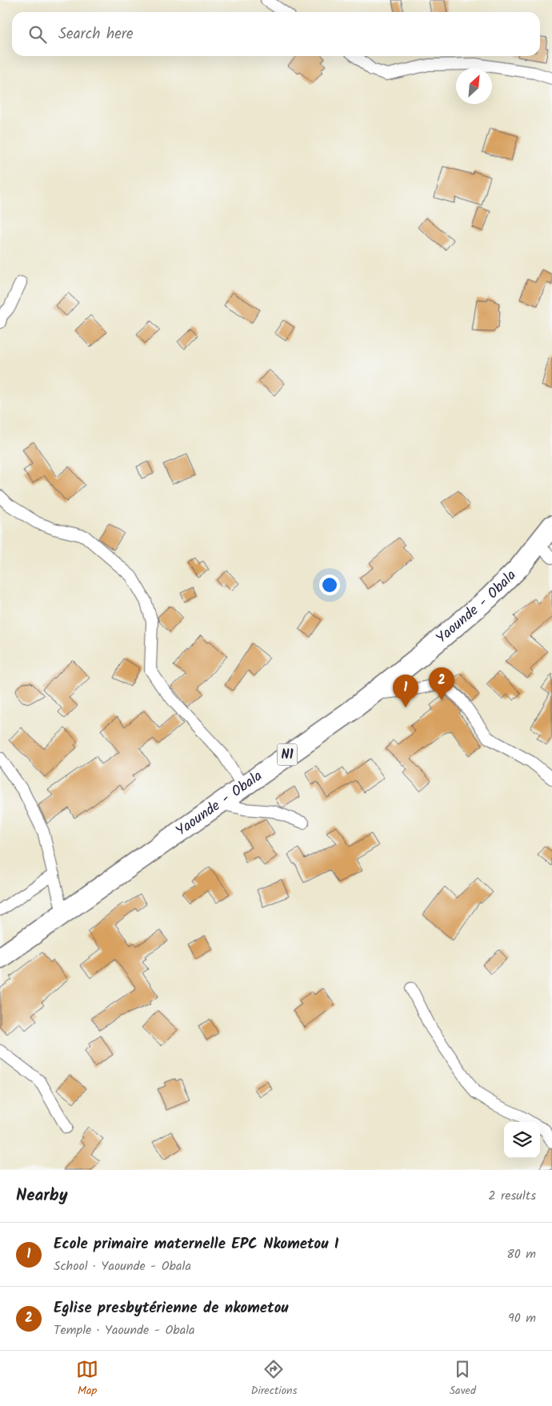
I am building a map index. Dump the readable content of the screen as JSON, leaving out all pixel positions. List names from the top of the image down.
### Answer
{
  "streets": {
    "highway": ["Yaounde - Obala", "N1"]
  },
  "north": "top right",
  "page": {
    "search": "Search here",
    "pins": ["2", "1"],
    "heading": ["Nearby", "2 results"],
    "list": [
      {
        "mark": "1",
        "name": "Ecole primaire maternelle EPC Nkometou I",
        "note": "School · Yaounde - Obala",
        "value": "80 m"
      },
      {
        "mark": "2",
        "name": "Eglise presbytérienne de nkometou",
        "note": "Temple · Yaounde - Obala",
        "value": "90 m"
      }
    ],
    "nav": ["Map", "Directions", "Saved"]
  }
}
